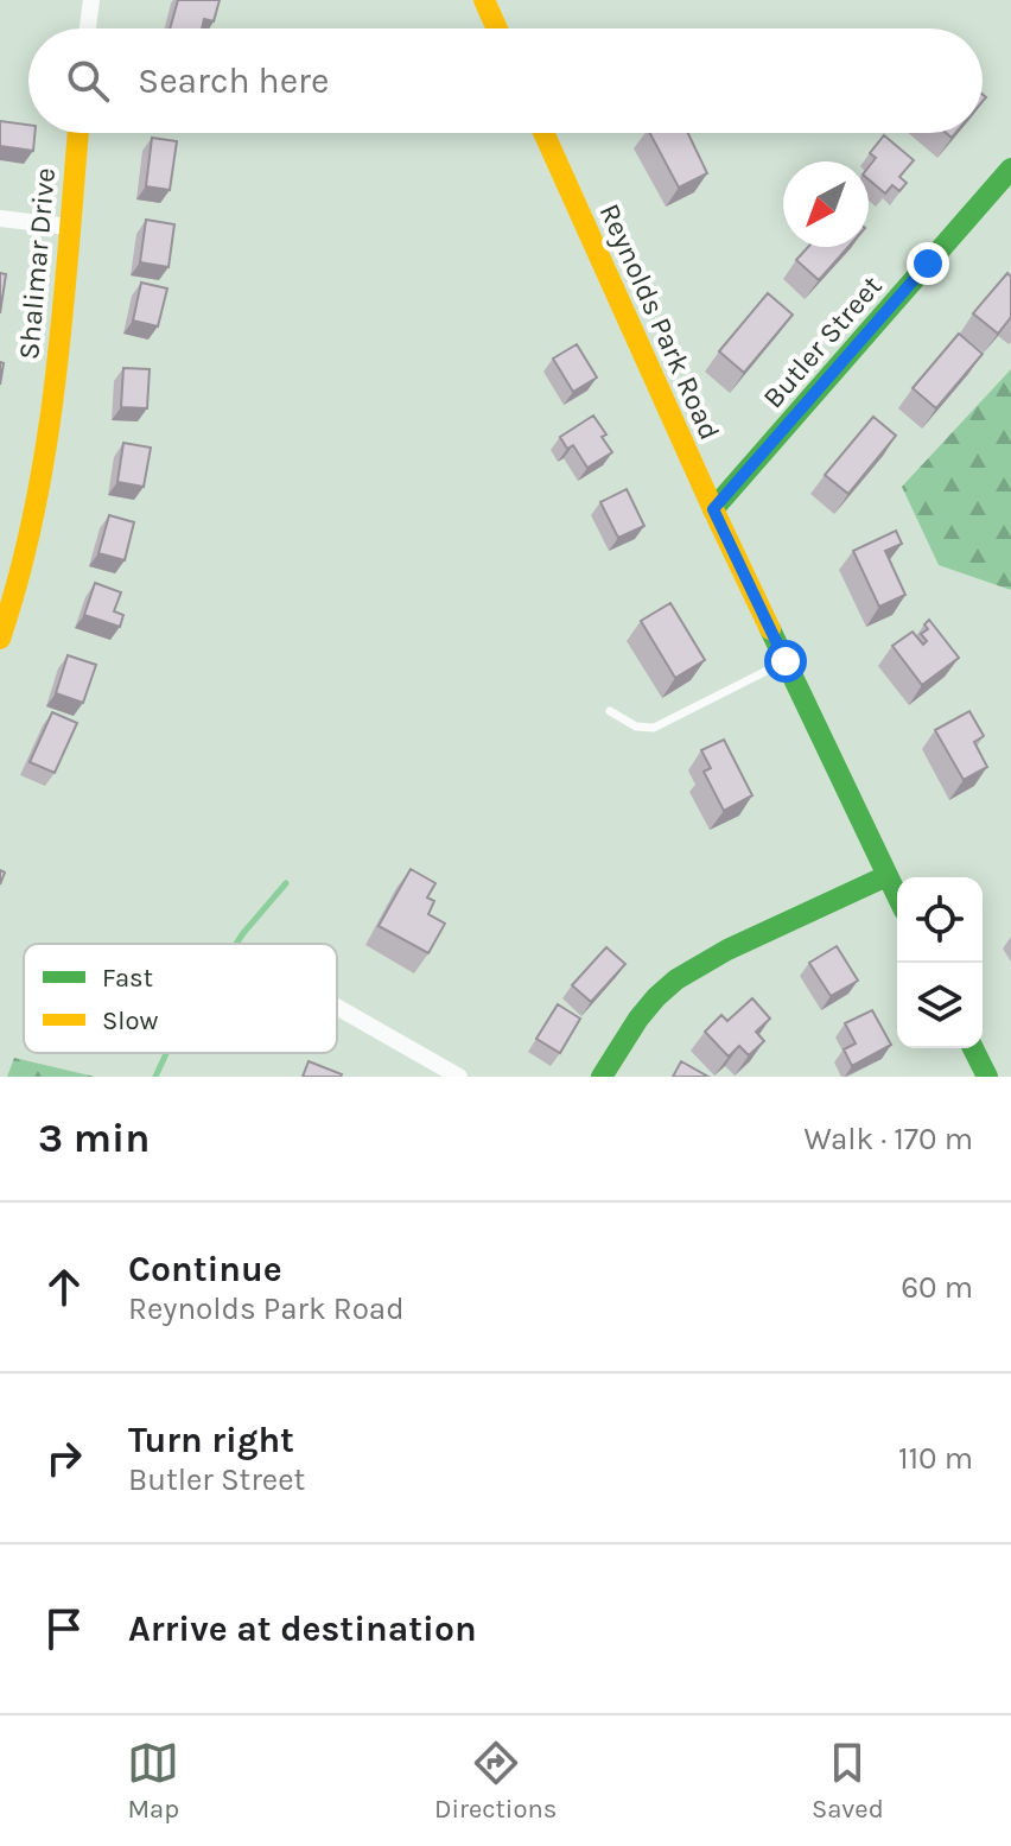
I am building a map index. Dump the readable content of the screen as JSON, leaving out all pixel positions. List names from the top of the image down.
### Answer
{
  "streets": {
    "street": ["Shalimar Drive", "Reynolds Park Road", "Butler Street"]
  },
  "crossings": [
    ["Reynolds Park Road", "Butler Street"]
  ],
  "legend": ["Fast", "Slow"],
  "north": "bottom left",
  "page": {
    "search": "Search here",
    "heading": ["3 min", "Walk · 170 m"],
    "list": [
      ["Continue", "Reynolds Park Road", "60 m"],
      ["Turn right", "Butler Street", "110 m"],
      "Arrive at destination"
    ],
    "nav": ["Map", "Directions", "Saved"]
  }
}
